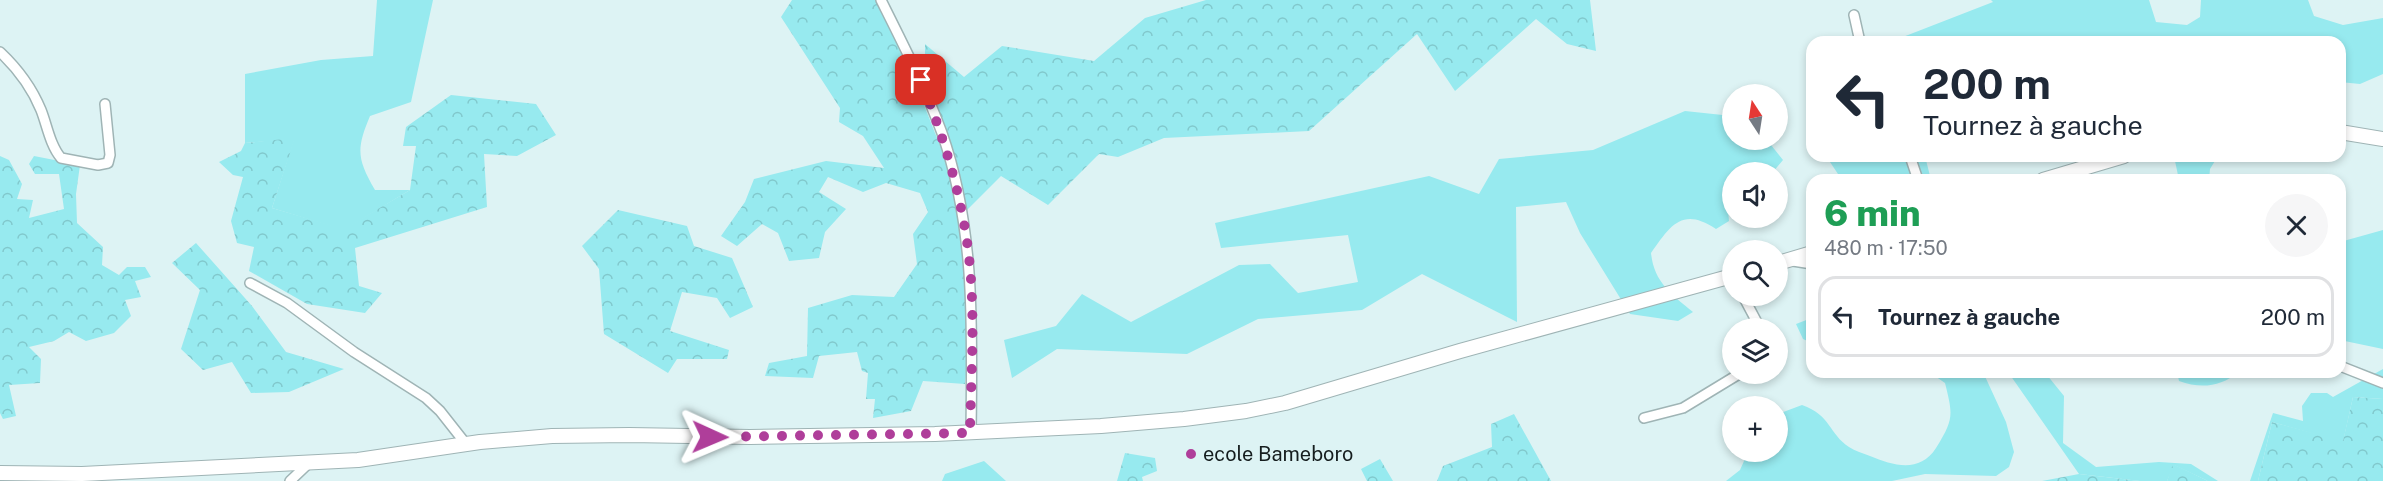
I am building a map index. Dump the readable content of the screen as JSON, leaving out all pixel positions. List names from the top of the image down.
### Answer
{
  "places": ["ecole Bameboro"],
  "north": "top",
  "page": {
    "turn": ["200 m", "Tournez à gauche"],
    "map_buttons": "+",
    "heading": ["6 min", "480 m · 17:50"],
    "list": [
      {
        "name": "Tournez à gauche",
        "value": "200 m"
      }
    ]
  }
}
